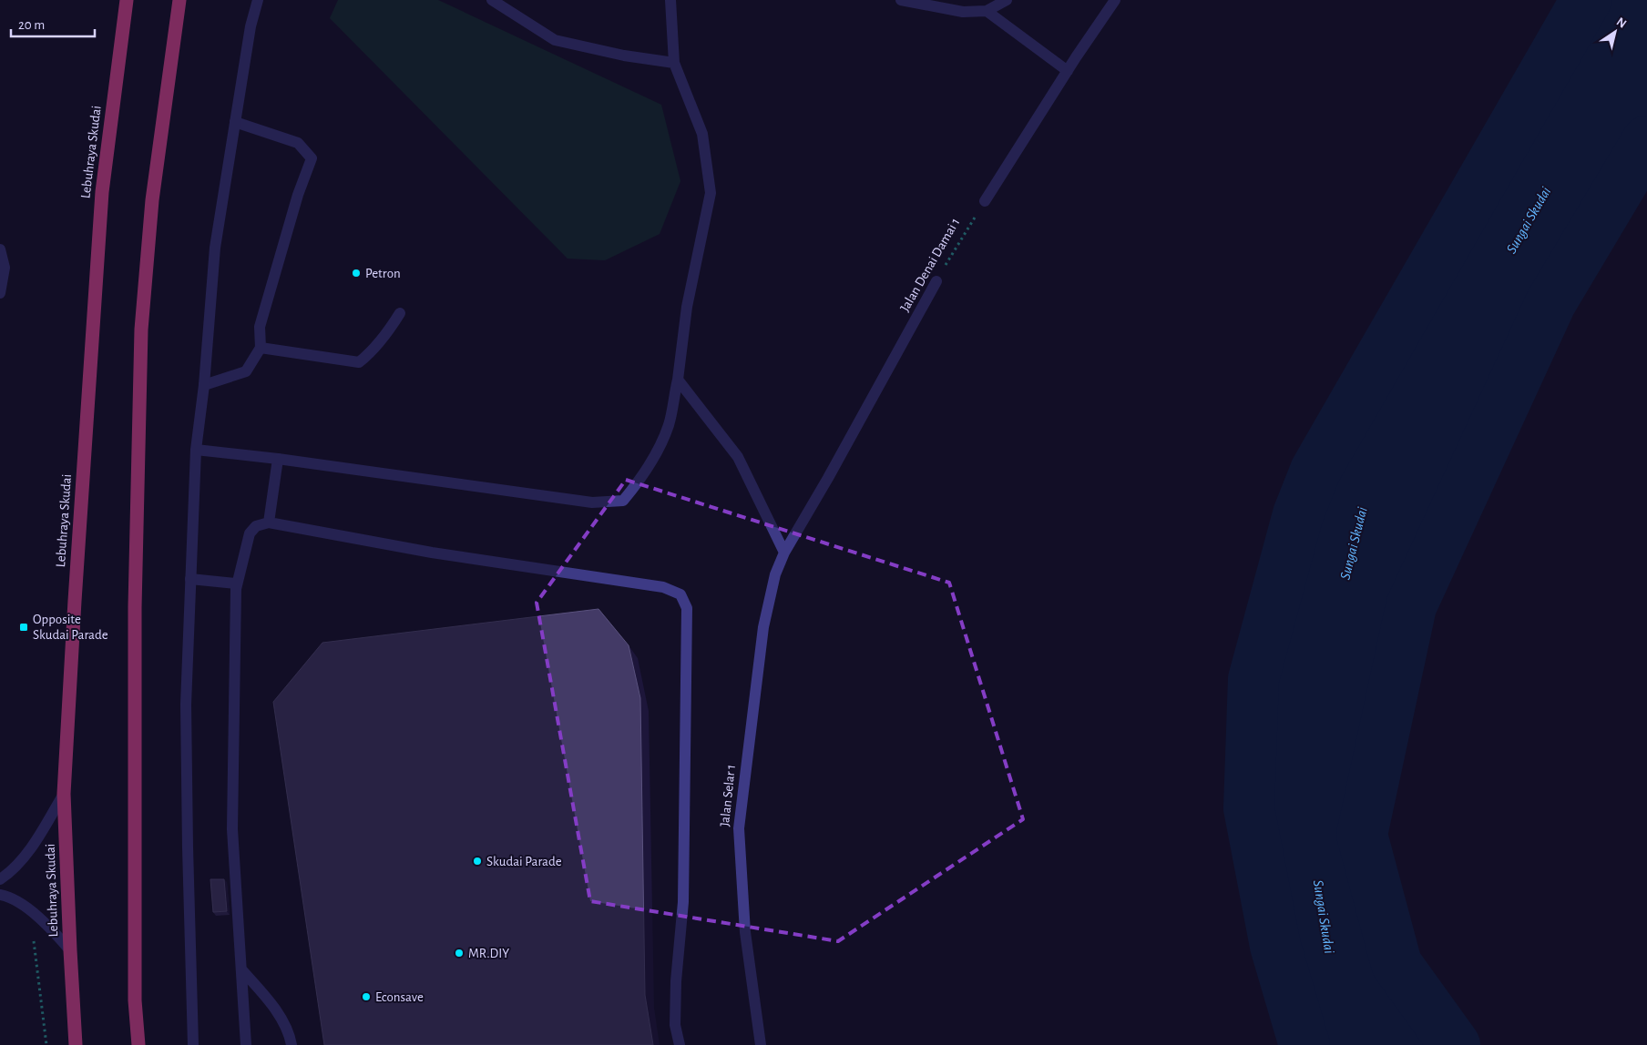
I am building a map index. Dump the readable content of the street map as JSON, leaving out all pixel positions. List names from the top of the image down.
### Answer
{
  "streets": {
    "highway": ["Lebuhraya Skudai"],
    "street": ["Jalan Denai Damai 1", "Jalan Selar 1"]
  },
  "crossings": [
    ["Jalan Denai Damai 1", "Jalan Selar 1"]
  ],
  "water": ["Sungai Skudai"],
  "places": {
    "other": [
      "Petron",
      "Skudai Parade",
      "MR.DIY",
      "Econsave"
    ],
    "transit": ["Opposite Skudai Parade"]
  },
  "scale_bar": "20 m",
  "north": "top right"
}
